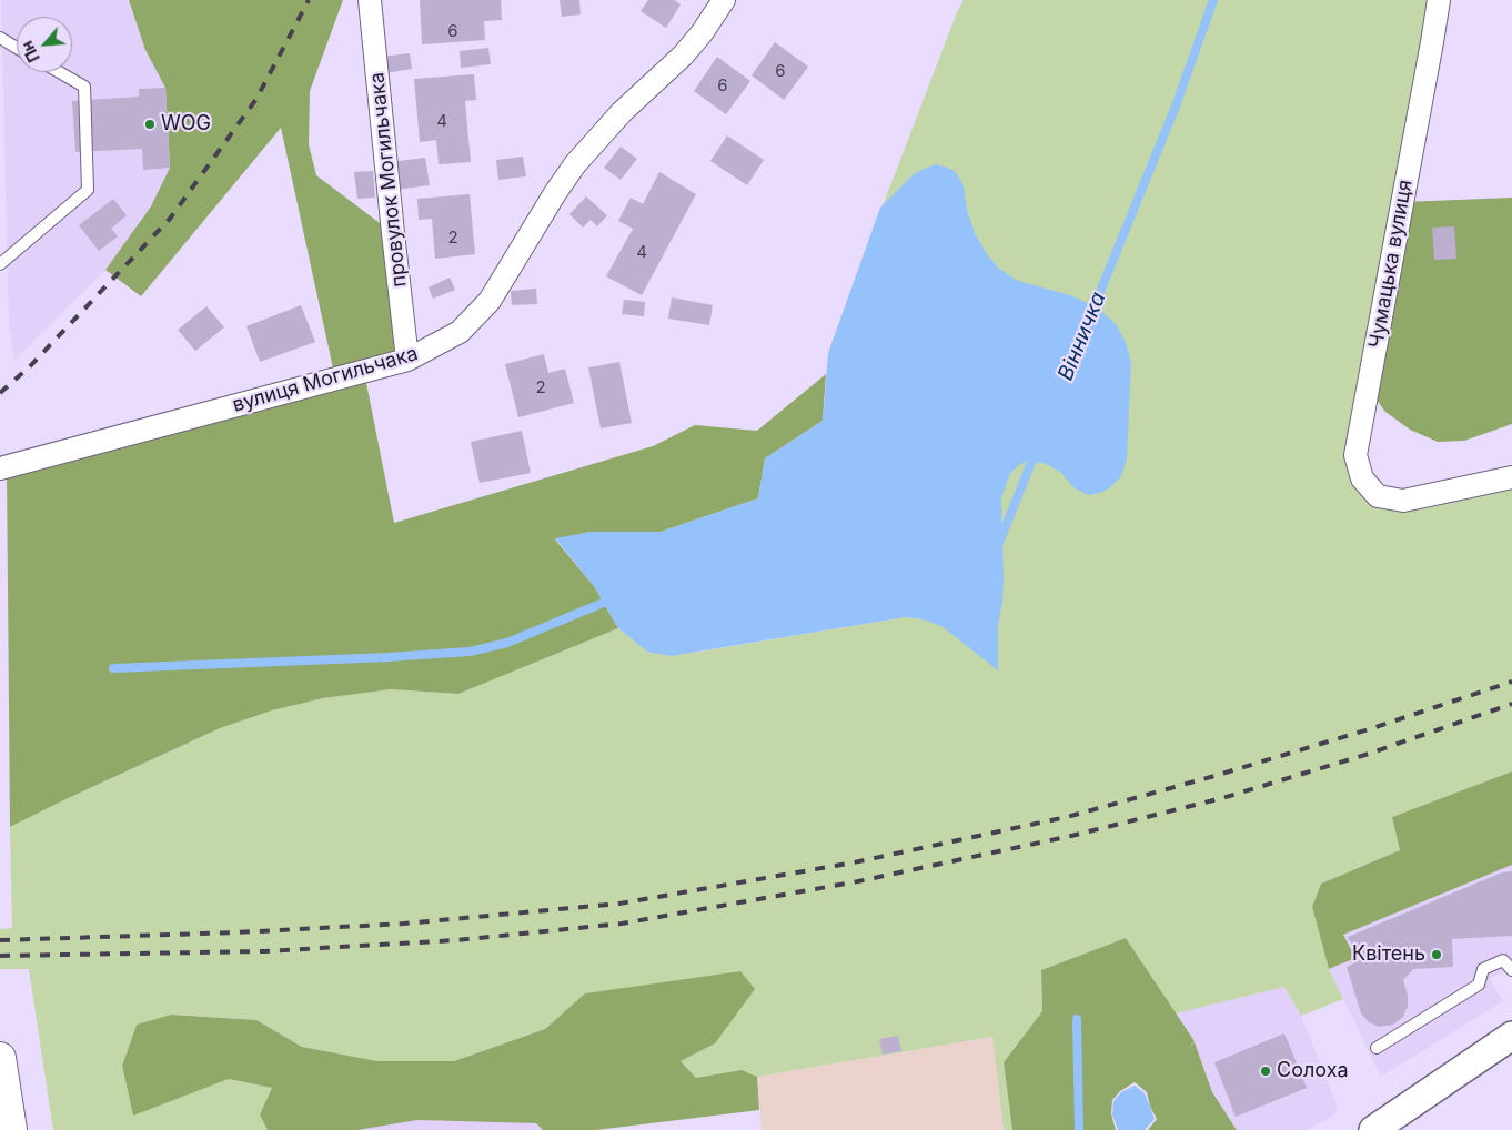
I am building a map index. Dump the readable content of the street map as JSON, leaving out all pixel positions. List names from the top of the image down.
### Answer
{
  "streets": {
    "street": ["провулок Могильчака", "Чумацька вулиця", "вулиця Могильчака"]
  },
  "crossings": [
    ["провулок Могильчака", "вулиця Могильчака"]
  ],
  "water": ["Вінничка"],
  "places": ["WOG", "Квітень", "Солоха"],
  "house_numbers": [
    "6",
    "6",
    "6",
    "4",
    "2",
    "4",
    "2"
  ],
  "north": "bottom left"
}
